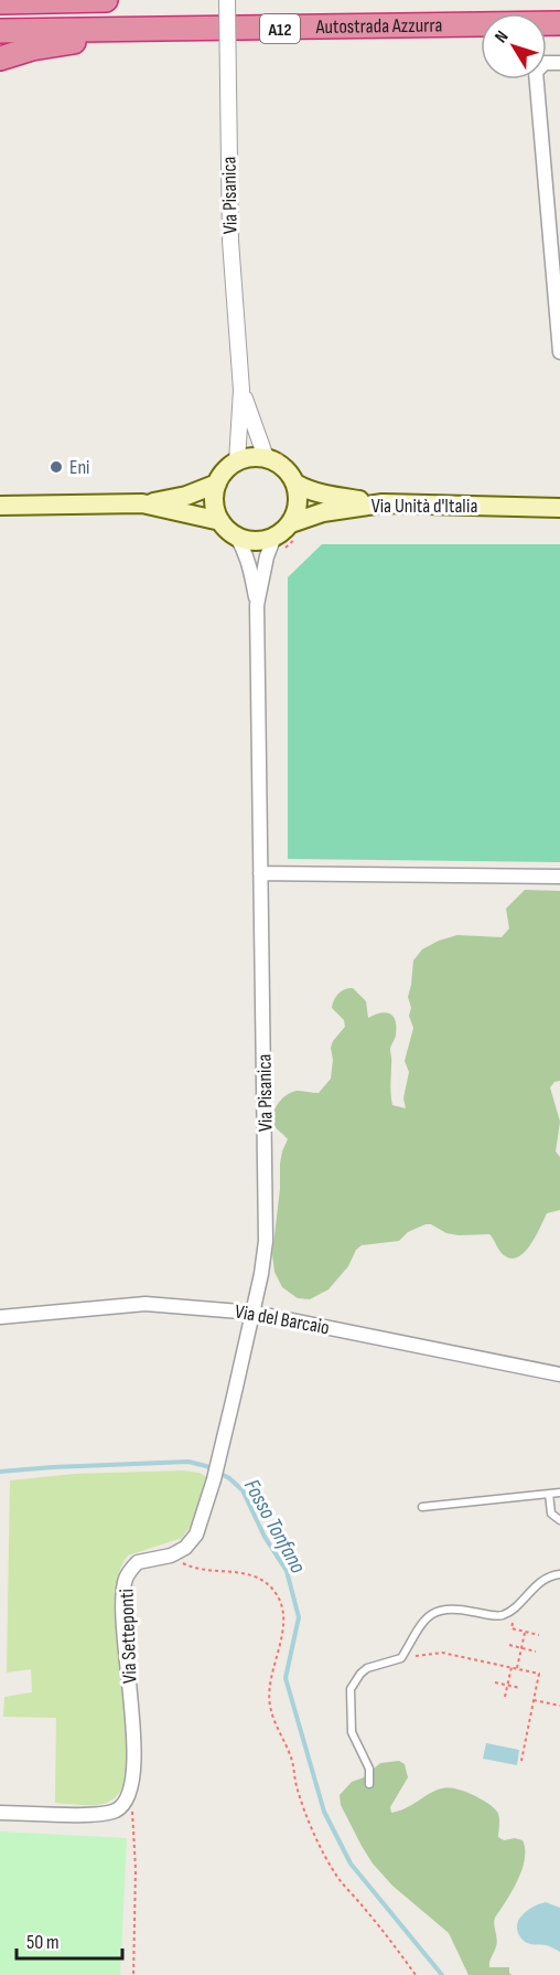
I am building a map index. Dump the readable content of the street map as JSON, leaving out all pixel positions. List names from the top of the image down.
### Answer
{
  "streets": {
    "highway": ["Autostrada Azzurra", "A12"],
    "main road": ["Via Unità d'Italia"],
    "street": ["Via Pisanica", "Via del Barcaio", "Via Setteponti"]
  },
  "crossings": [
    ["Via Pisanica", "Via Unità d'Italia"],
    ["Via Pisanica", "Via del Barcaio"],
    ["Via Pisanica", "Via Setteponti"],
    ["Via del Barcaio", "Via Setteponti"]
  ],
  "water": ["Fosso Tonfano"],
  "places": ["Eni"],
  "scale_bar": "50 m",
  "north": "top left"
}
